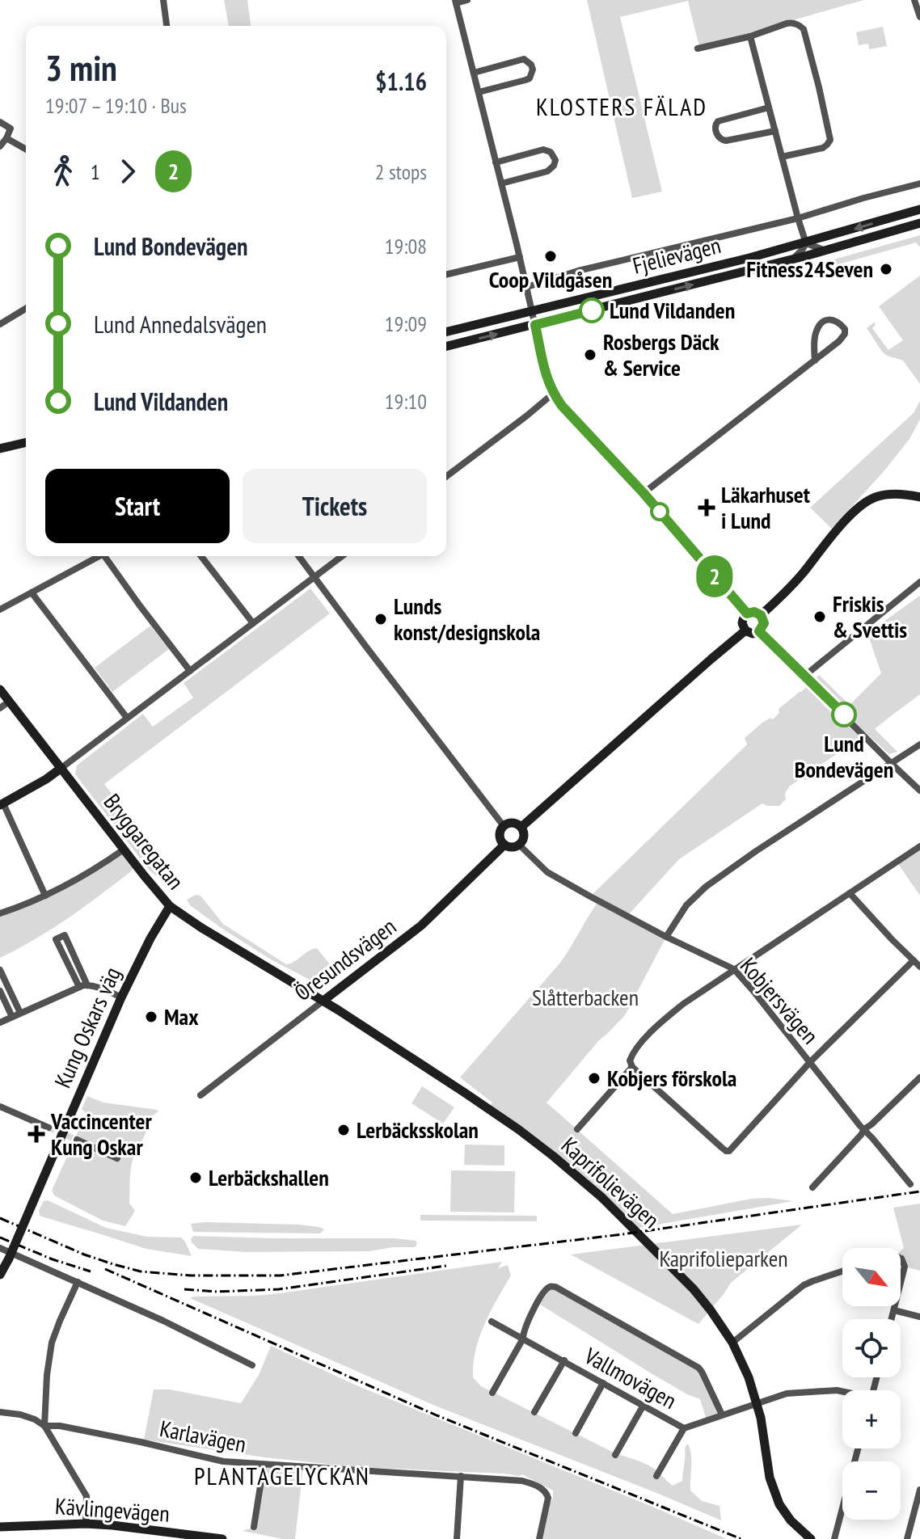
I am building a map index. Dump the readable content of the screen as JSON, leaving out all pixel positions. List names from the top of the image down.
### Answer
{
  "streets": {
    "main road": [
      "Fjelievägen",
      "Bryggaregatan",
      "Öresundsvägen",
      "Kung Oskars väg",
      "Kaprifolievägen",
      "Kävlingevägen"
    ],
    "street": ["Kobjersvägen", "Vallmovägen", "Karlavägen"]
  },
  "crossings": [
    ["Bryggaregatan", "Öresundsvägen"],
    ["Bryggaregatan", "Kung Oskars väg"],
    ["Bryggaregatan", "Kaprifolievägen"],
    ["Öresundsvägen", "Kobjersvägen"],
    ["Öresundsvägen", "Kaprifolievägen"],
    ["Kaprifolievägen", "Vallmovägen"]
  ],
  "districts": ["KLOSTERS FÄLAD", "PLANTAGELYCKAN"],
  "parks": ["Slåtterbacken", "Kaprifolieparken"],
  "places": {
    "other": [
      "Coop Vildgåsen",
      "Fitness24Seven",
      "Lund Vildanden",
      "Rosbergs Däck & Service",
      "Friskis & Svettis",
      "Lunds konst/designskola",
      "Lund Bondevägen",
      "Max",
      "Kobjers förskola",
      "Lerbäcksskolan",
      "Lerbäckshallen"
    ],
    "health": ["Läkarhuset i Lund", "Vaccincenter Kung Oskar"]
  },
  "lines": ["bus line 2"],
  "north": "bottom right",
  "page": {
    "on_map": "2",
    "heading": ["3 min", "19:07 – 19:10 · Bus", "$1.16"],
    "legs": ["1", "2", "2 stops"],
    "list": [
      {
        "name": "Lund Bondevägen",
        "value": "19:08"
      },
      {
        "name": "Lund Annedalsvägen",
        "value": "19:09"
      },
      {
        "name": "Lund Vildanden",
        "value": "19:10"
      }
    ],
    "buttons": ["Start", "Tickets"],
    "map_buttons": ["+", "−"]
  }
}
